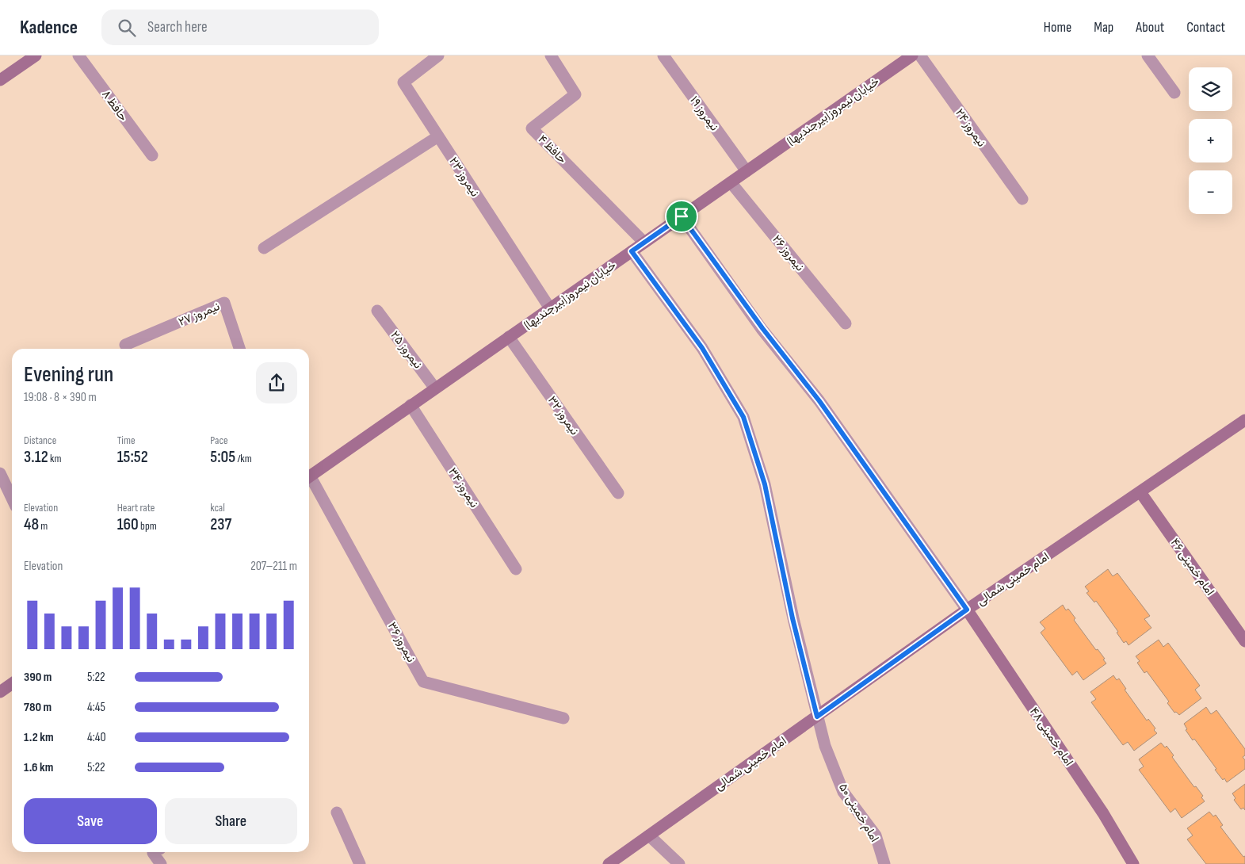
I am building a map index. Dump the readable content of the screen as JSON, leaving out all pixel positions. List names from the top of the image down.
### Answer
{
  "streets": {
    "street": [
      "حافظ ۸",
      "خیابان نیمروز(بیرجندیها)",
      "نیمروز ۱۹",
      "نیمروز ۲۴",
      "حافظ ۴",
      "نیمروز ۲۳",
      "نیمروز ۲۶",
      "نیمروز ۲۷",
      "نیمروز ۲۵",
      "نیمروز ۳۲",
      "نیمروز ۳۴",
      "امام خمینی ۴۶",
      "امام خمینی شمالی",
      "نیمروز ۳۶",
      "امام خمینی ۴۸",
      "امام خمینی ۵۰"
    ]
  },
  "crossings": [
    ["خیابان نیمروز(بیرجندیها)", "نیمروز ۱۹"],
    ["خیابان نیمروز(بیرجندیها)", "حافظ ۴"],
    ["خیابان نیمروز(بیرجندیها)", "نیمروز ۲۳"],
    ["خیابان نیمروز(بیرجندیها)", "نیمروز ۲۶"],
    ["خیابان نیمروز(بیرجندیها)", "نیمروز ۲۵"],
    ["خیابان نیمروز(بیرجندیها)", "نیمروز ۳۲"],
    ["خیابان نیمروز(بیرجندیها)", "نیمروز ۳۴"],
    ["خیابان نیمروز(بیرجندیها)", "امام خمینی ۵۰"],
    ["امام خمینی ۴۶", "امام خمینی شمالی"],
    ["امام خمینی شمالی", "امام خمینی ۴۸"],
    ["امام خمینی شمالی", "امام خمینی ۵۰"]
  ],
  "page": {
    "header": "Kadence",
    "search": "Search here",
    "nav": [
      "Home",
      "Map",
      "About",
      "Contact"
    ],
    "map_buttons": ["+", "−"],
    "heading": ["Evening run", "19:08 · 8 × 390 m"],
    "stats": [
      ["Distance", "3.12 km"],
      ["Time", "15:52"],
      ["Pace", "5:05 /km"],
      ["Elevation", "48 m"],
      ["Heart rate", "160 bpm"],
      ["kcal", "237"]
    ],
    "chart": ["Elevation", "207–211 m"],
    "list": [
      {
        "name": "390 m",
        "note": "5:22"
      },
      {
        "name": "780 m",
        "note": "4:45"
      },
      {
        "name": "1.2 km",
        "note": "4:40"
      },
      {
        "name": "1.6 km",
        "note": "5:22"
      }
    ],
    "buttons": ["Save", "Share"]
  }
}
